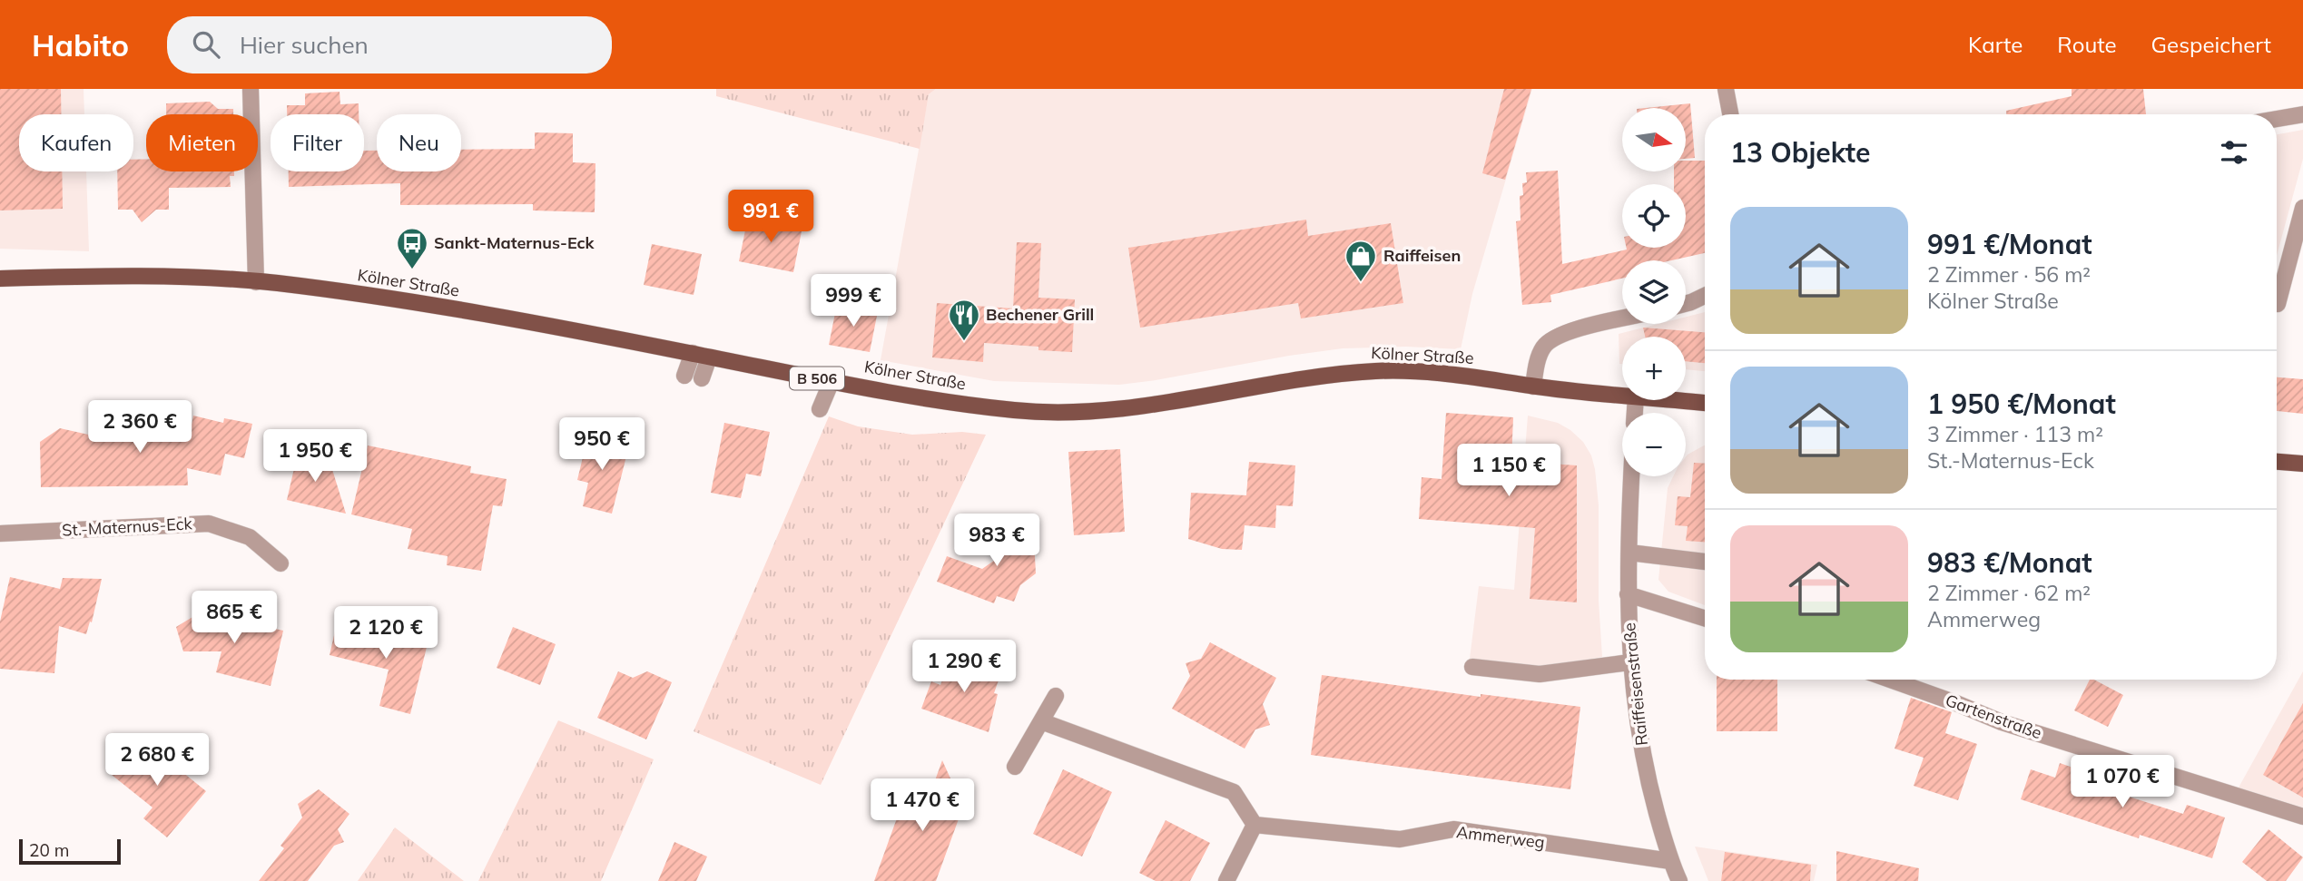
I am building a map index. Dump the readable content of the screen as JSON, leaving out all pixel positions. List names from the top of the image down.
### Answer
{
  "streets": {
    "main road": ["Kölner Straße", "B 506"],
    "street": [
      "St.-Maternus-Eck",
      "Raiffeisenstraße",
      "Gartenstraße",
      "Ammerweg"
    ]
  },
  "crossings": [
    ["Raiffeisenstraße", "Ammerweg"]
  ],
  "places": {
    "bus stop": ["Sankt-Maternus-Eck"],
    "shop": ["Raiffeisen"],
    "restaurant": ["Bechener Grill"]
  },
  "scale_bar": "20 m",
  "north": "right",
  "page": {
    "header": "Habito",
    "search": "Hier suchen",
    "nav": ["Karte", "Route", "Gespeichert"],
    "map_buttons": ["+", "−"],
    "chip": [
      "Kaufen",
      "Mieten",
      "Filter",
      "Neu"
    ],
    "heading": "13 Objekte",
    "price": [
      "991 €",
      "999 €",
      "2 360 €",
      "950 €",
      "1 950 €",
      "1 150 €",
      "983 €",
      "865 €",
      "2 120 €",
      "1 290 €",
      "2 680 €",
      "1 070 €",
      "1 470 €"
    ],
    "list": [
      {
        "name": "991 €/Monat",
        "note": "2 Zimmer · 56 m² · Kölner Straße"
      },
      {
        "name": "1 950 €/Monat",
        "note": "3 Zimmer · 113 m² · St.-Maternus-Eck"
      },
      {
        "name": "983 €/Monat",
        "note": "2 Zimmer · 62 m² · Ammerweg"
      }
    ],
    "scale": "20 m"
  }
}
